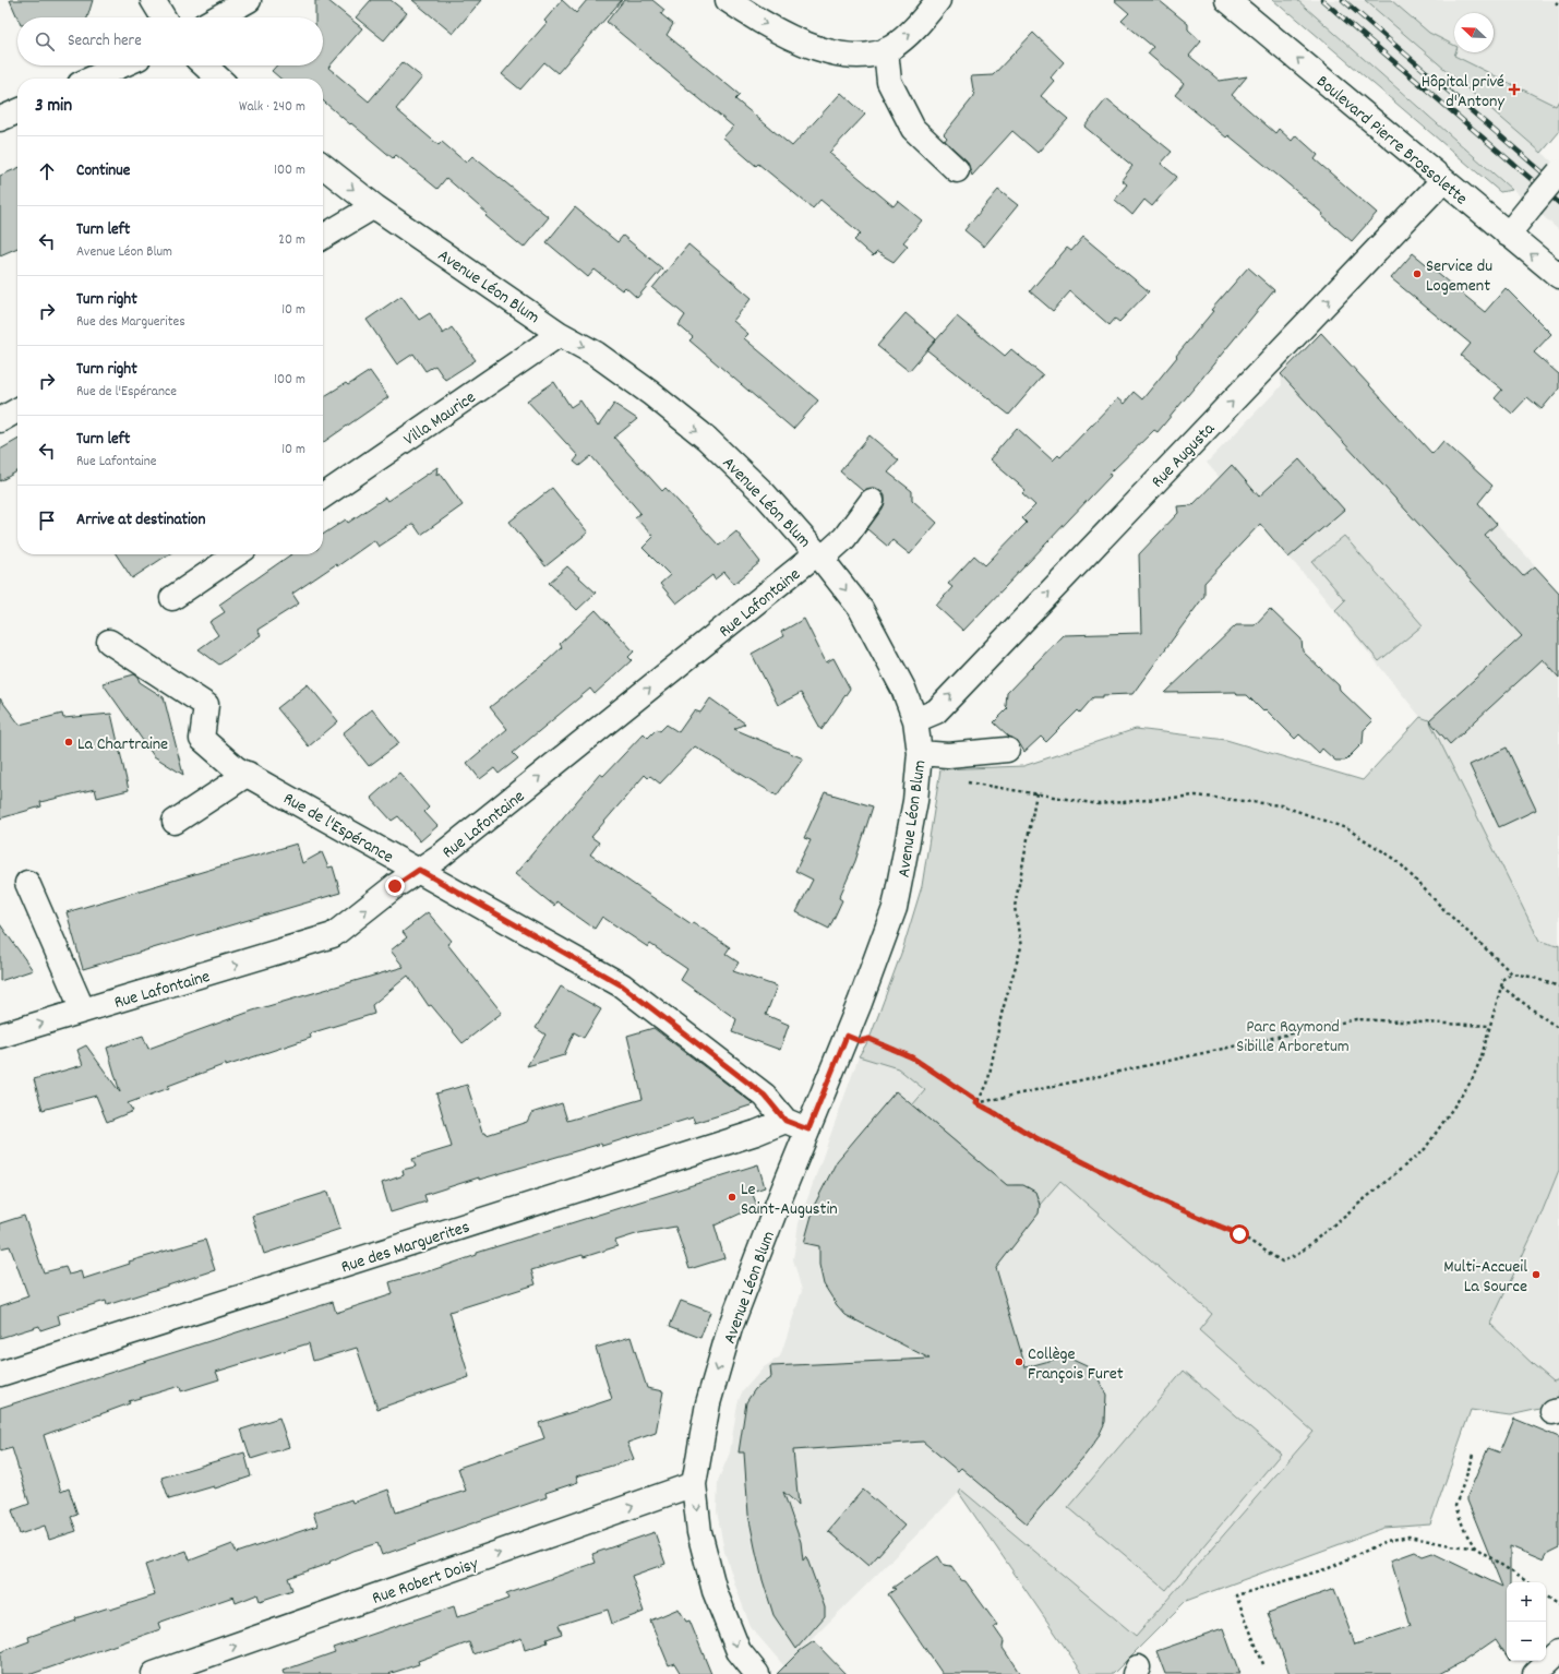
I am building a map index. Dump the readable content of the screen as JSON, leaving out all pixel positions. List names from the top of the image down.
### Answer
{
  "streets": {
    "street": [
      "Boulevard Pierre Brossolette",
      "Avenue Léon Blum",
      "Villa Maurice",
      "Rue Augusta",
      "Rue Lafontaine",
      "Rue de l'Espérance",
      "Rue des Marguerites",
      "Rue Robert Doisy"
    ]
  },
  "crossings": [
    ["Boulevard Pierre Brossolette", "Rue Augusta"],
    ["Avenue Léon Blum", "Villa Maurice"],
    ["Avenue Léon Blum", "Rue Augusta"],
    ["Avenue Léon Blum", "Rue Lafontaine"],
    ["Avenue Léon Blum", "Rue Robert Doisy"],
    ["Rue Lafontaine", "Rue de l'Espérance"],
    ["Rue de l'Espérance", "Rue des Marguerites"]
  ],
  "one_way": [
    "Boulevard Pierre Brossolette",
    "Avenue Léon Blum",
    "Rue Augusta",
    "Rue Lafontaine",
    "Rue Robert Doisy"
  ],
  "parks": ["Parc Raymond Sibille Arboretum"],
  "places": {
    "health": ["Hôpital privé d'Antony"],
    "other": [
      "Service du Logement",
      "La Chartraine",
      "Le Saint-Augustin",
      "Multi-Accueil La Source",
      "Collège François Furet"
    ]
  },
  "north": "top left",
  "page": {
    "search": "Search here",
    "heading": ["3 min", "Walk · 240 m"],
    "list": [
      ["Continue", "100 m"],
      ["Turn left", "Avenue Léon Blum", "20 m"],
      ["Turn right", "Rue des Marguerites", "10 m"],
      ["Turn right", "Rue de l'Espérance", "100 m"],
      ["Turn left", "Rue Lafontaine", "10 m"],
      "Arrive at destination"
    ],
    "map_buttons": ["+", "−"]
  }
}
